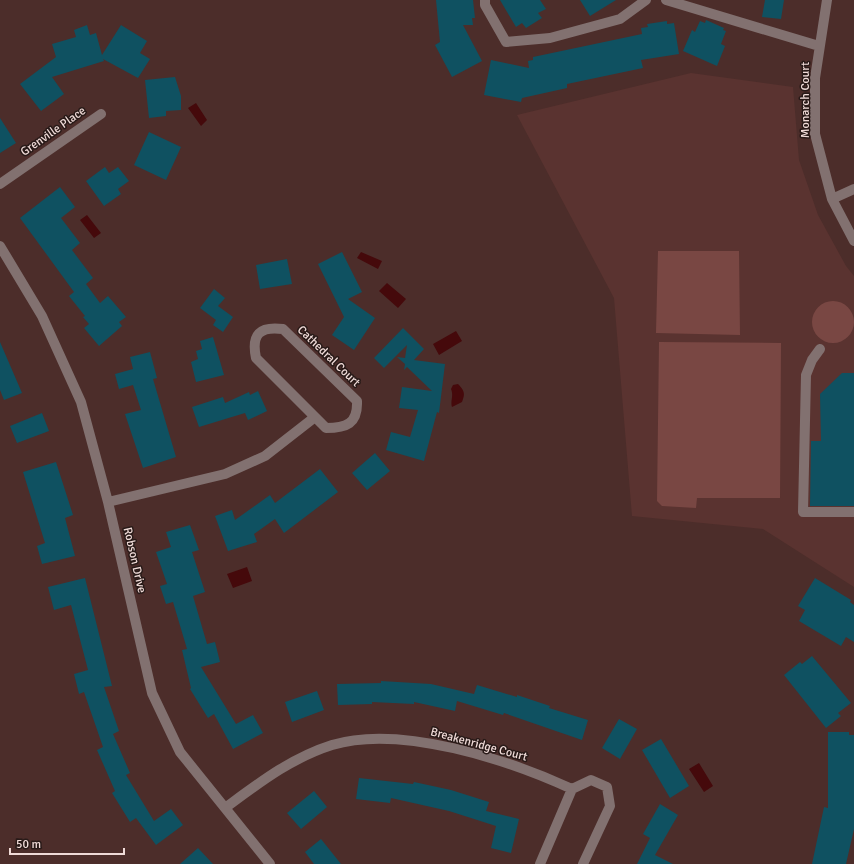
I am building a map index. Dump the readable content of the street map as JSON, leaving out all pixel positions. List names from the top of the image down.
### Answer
{
  "streets": {
    "street": [
      "Monarch Court",
      "Grenville Place",
      "Cathedral Court",
      "Robson Drive",
      "Breakenridge Court"
    ]
  },
  "crossings": [
    ["Robson Drive", "Breakenridge Court"]
  ],
  "scale_bar": "50 m"
}
